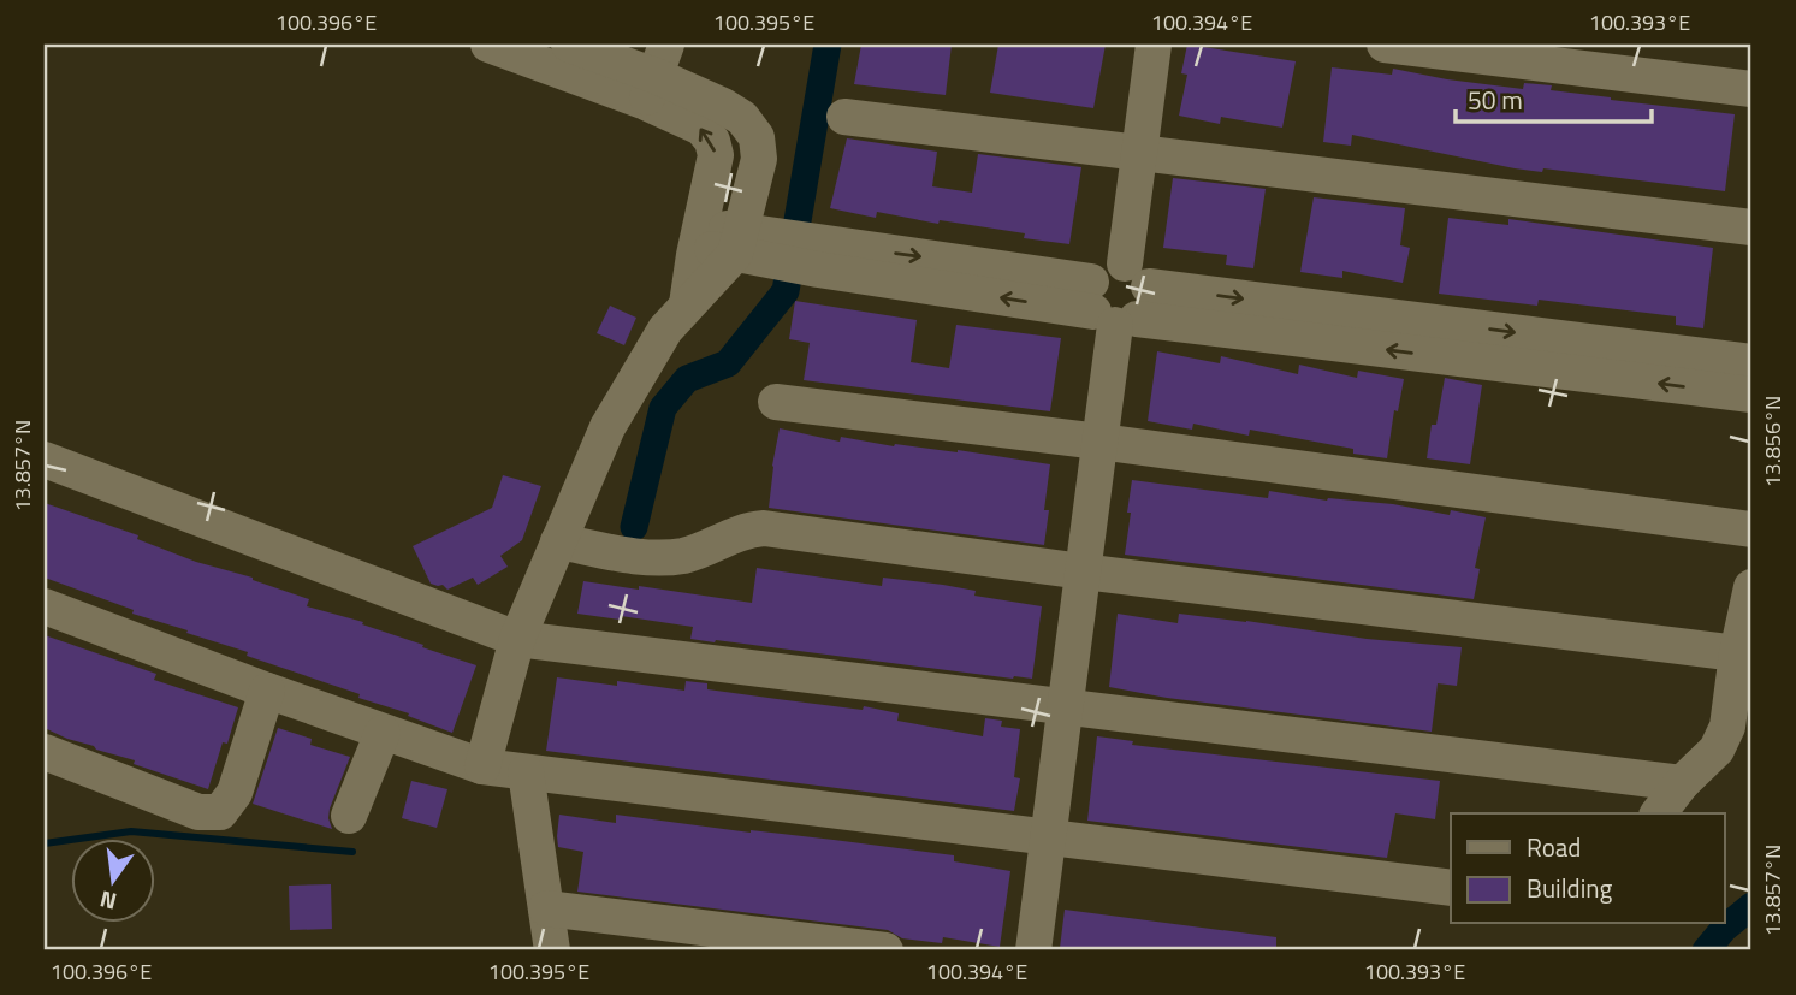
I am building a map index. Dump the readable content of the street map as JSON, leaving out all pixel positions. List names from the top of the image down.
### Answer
{
  "legend": ["Road", "Building"],
  "scale_bar": "50 m",
  "north": "bottom",
  "coordinates": [
    "100.396°E",
    "100.395°E",
    "100.394°E",
    "100.393°E",
    "13.856°N",
    "13.857°N"
  ]
}
